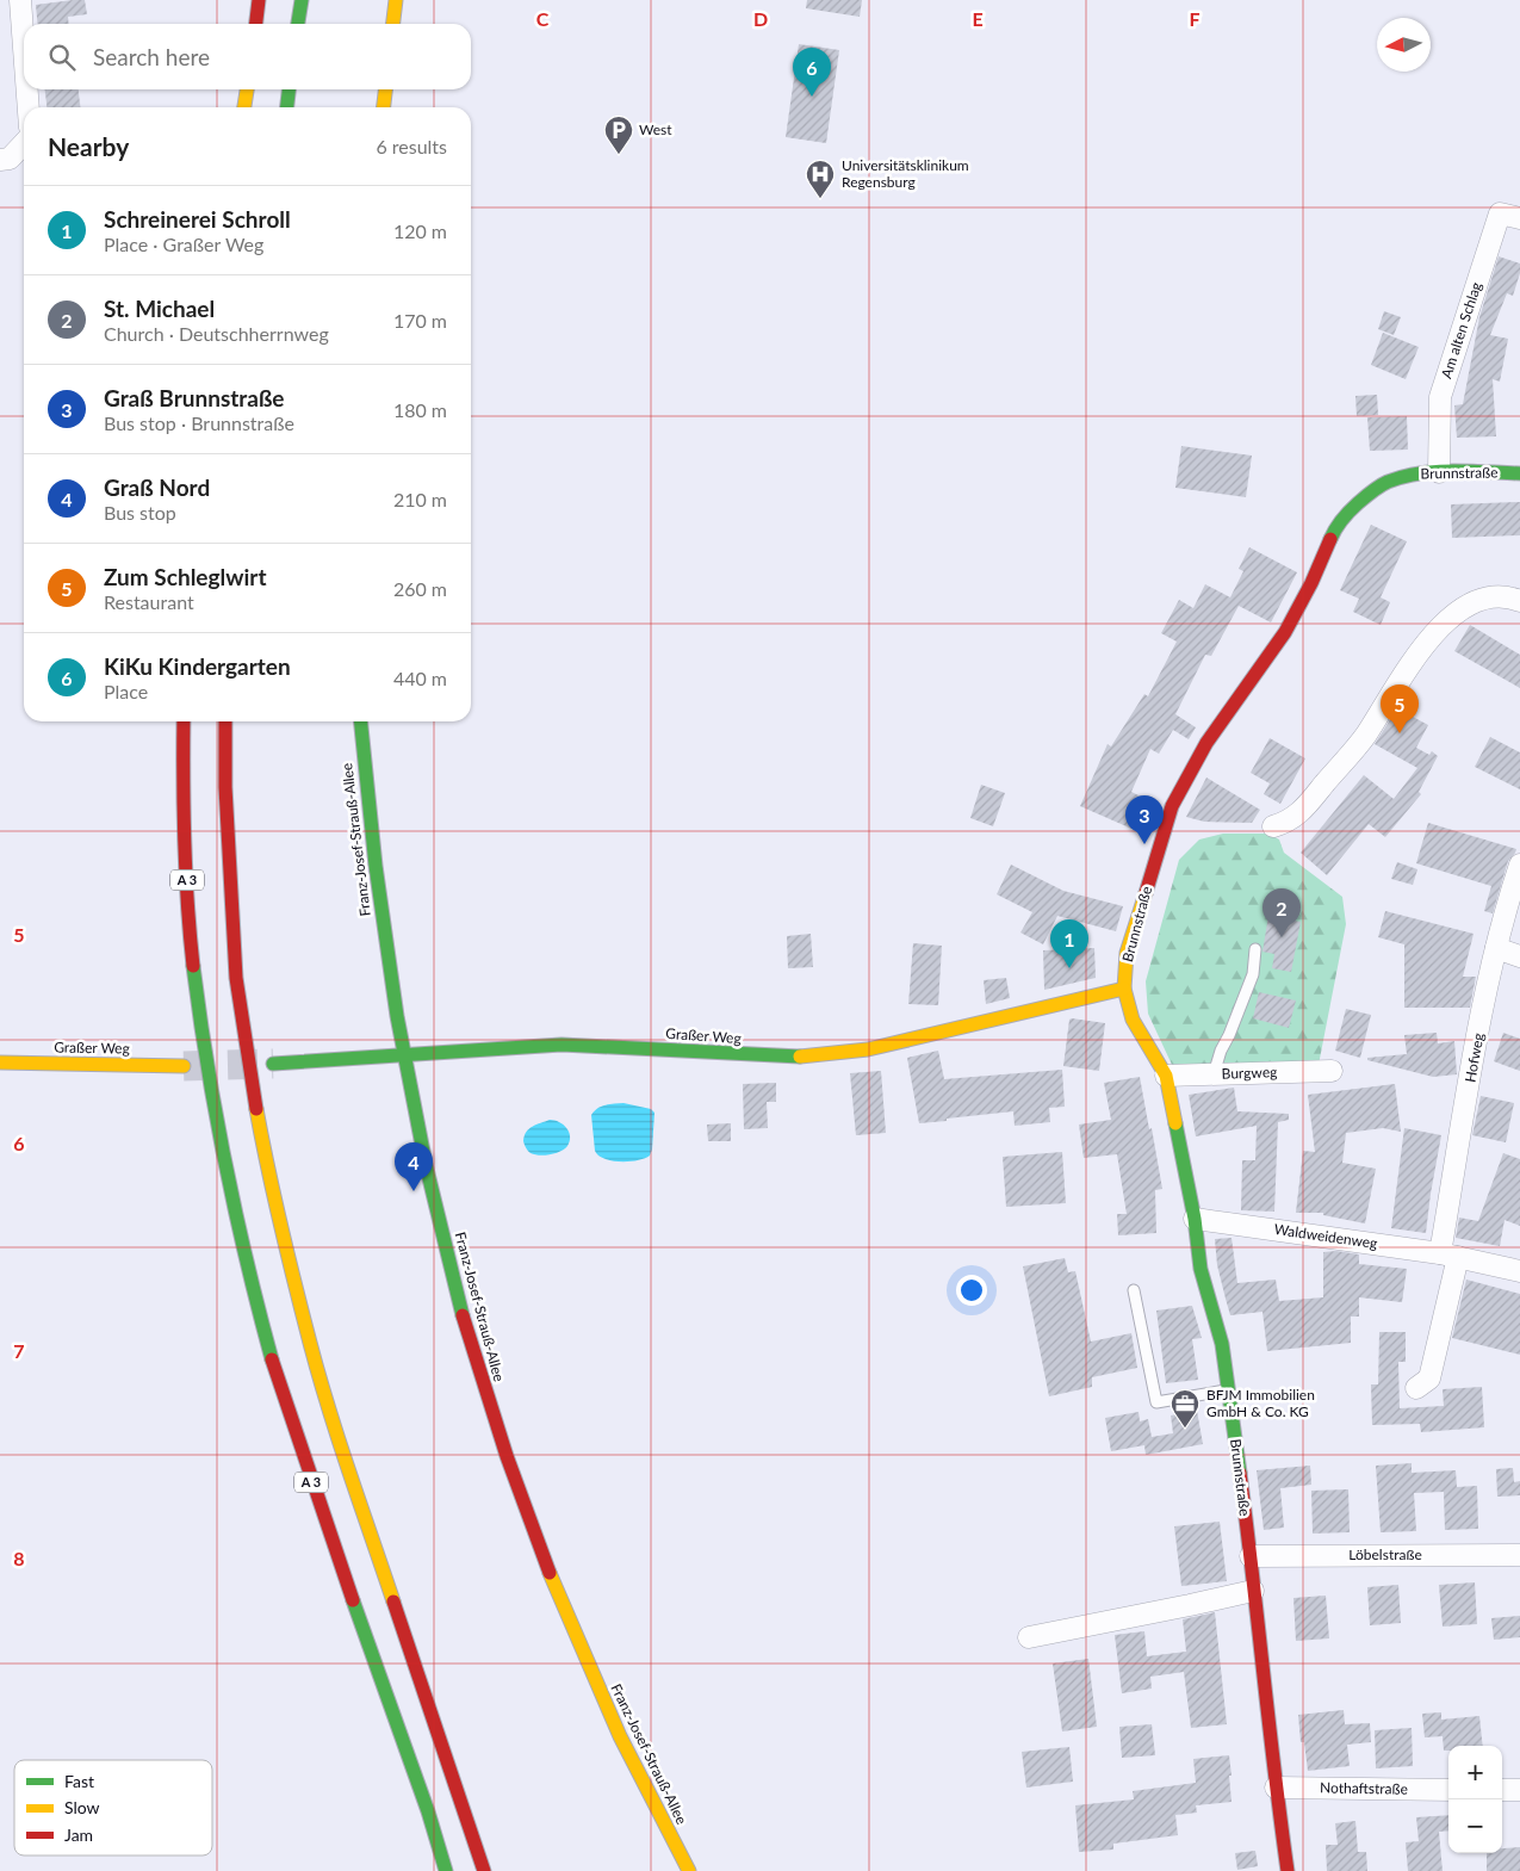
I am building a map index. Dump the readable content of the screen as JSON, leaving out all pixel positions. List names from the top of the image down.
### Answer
{
  "streets": {
    "main road": [
      "Brunnstraße",
      "Franz-Josef-Strauß-Allee",
      "A 3",
      "Graßer Weg"
    ],
    "street": [
      "Am alten Schlag",
      "Hofweg",
      "Burgweg",
      "Waldweidenweg",
      "Löbelstraße",
      "Nothaftstraße"
    ]
  },
  "crossings": [
    ["Am alten Schlag", "Brunnstraße"],
    ["Brunnstraße", "Graßer Weg"],
    ["Brunnstraße", "Burgweg"],
    ["Brunnstraße", "Waldweidenweg"],
    ["Brunnstraße", "Löbelstraße"],
    ["Brunnstraße", "Nothaftstraße"],
    ["Franz-Josef-Strauß-Allee", "Graßer Weg"],
    ["Hofweg", "Waldweidenweg"]
  ],
  "places": {
    "parking": ["West"],
    "hospital": ["Universitätsklinikum Regensburg"],
    "office": ["BFJM Immobilien GmbH & Co. KG"]
  },
  "legend": ["Fast", "Slow", "Jam"],
  "north": "left",
  "page": {
    "search": "Search here",
    "pins": [
      "6",
      "5",
      "3",
      "2",
      "1",
      "4"
    ],
    "heading": ["Nearby", "6 results"],
    "list": [
      {
        "mark": "1",
        "name": "Schreinerei Schroll",
        "note": "Place · Graßer Weg",
        "value": "120 m"
      },
      {
        "mark": "2",
        "name": "St. Michael",
        "note": "Church · Deutschherrnweg",
        "value": "170 m"
      },
      {
        "mark": "3",
        "name": "Graß Brunnstraße",
        "note": "Bus stop · Brunnstraße",
        "value": "180 m"
      },
      {
        "mark": "4",
        "name": "Graß Nord",
        "note": "Bus stop",
        "value": "210 m"
      },
      {
        "mark": "5",
        "name": "Zum Schleglwirt",
        "note": "Restaurant",
        "value": "260 m"
      },
      {
        "mark": "6",
        "name": "KiKu Kindergarten",
        "note": "Place",
        "value": "440 m"
      }
    ],
    "map_buttons": ["+", "−"]
  },
  "grid": {
    "columns": [
      "C",
      "D",
      "E",
      "F"
    ],
    "rows": [
      "5",
      "6",
      "7",
      "8"
    ]
  }
}
